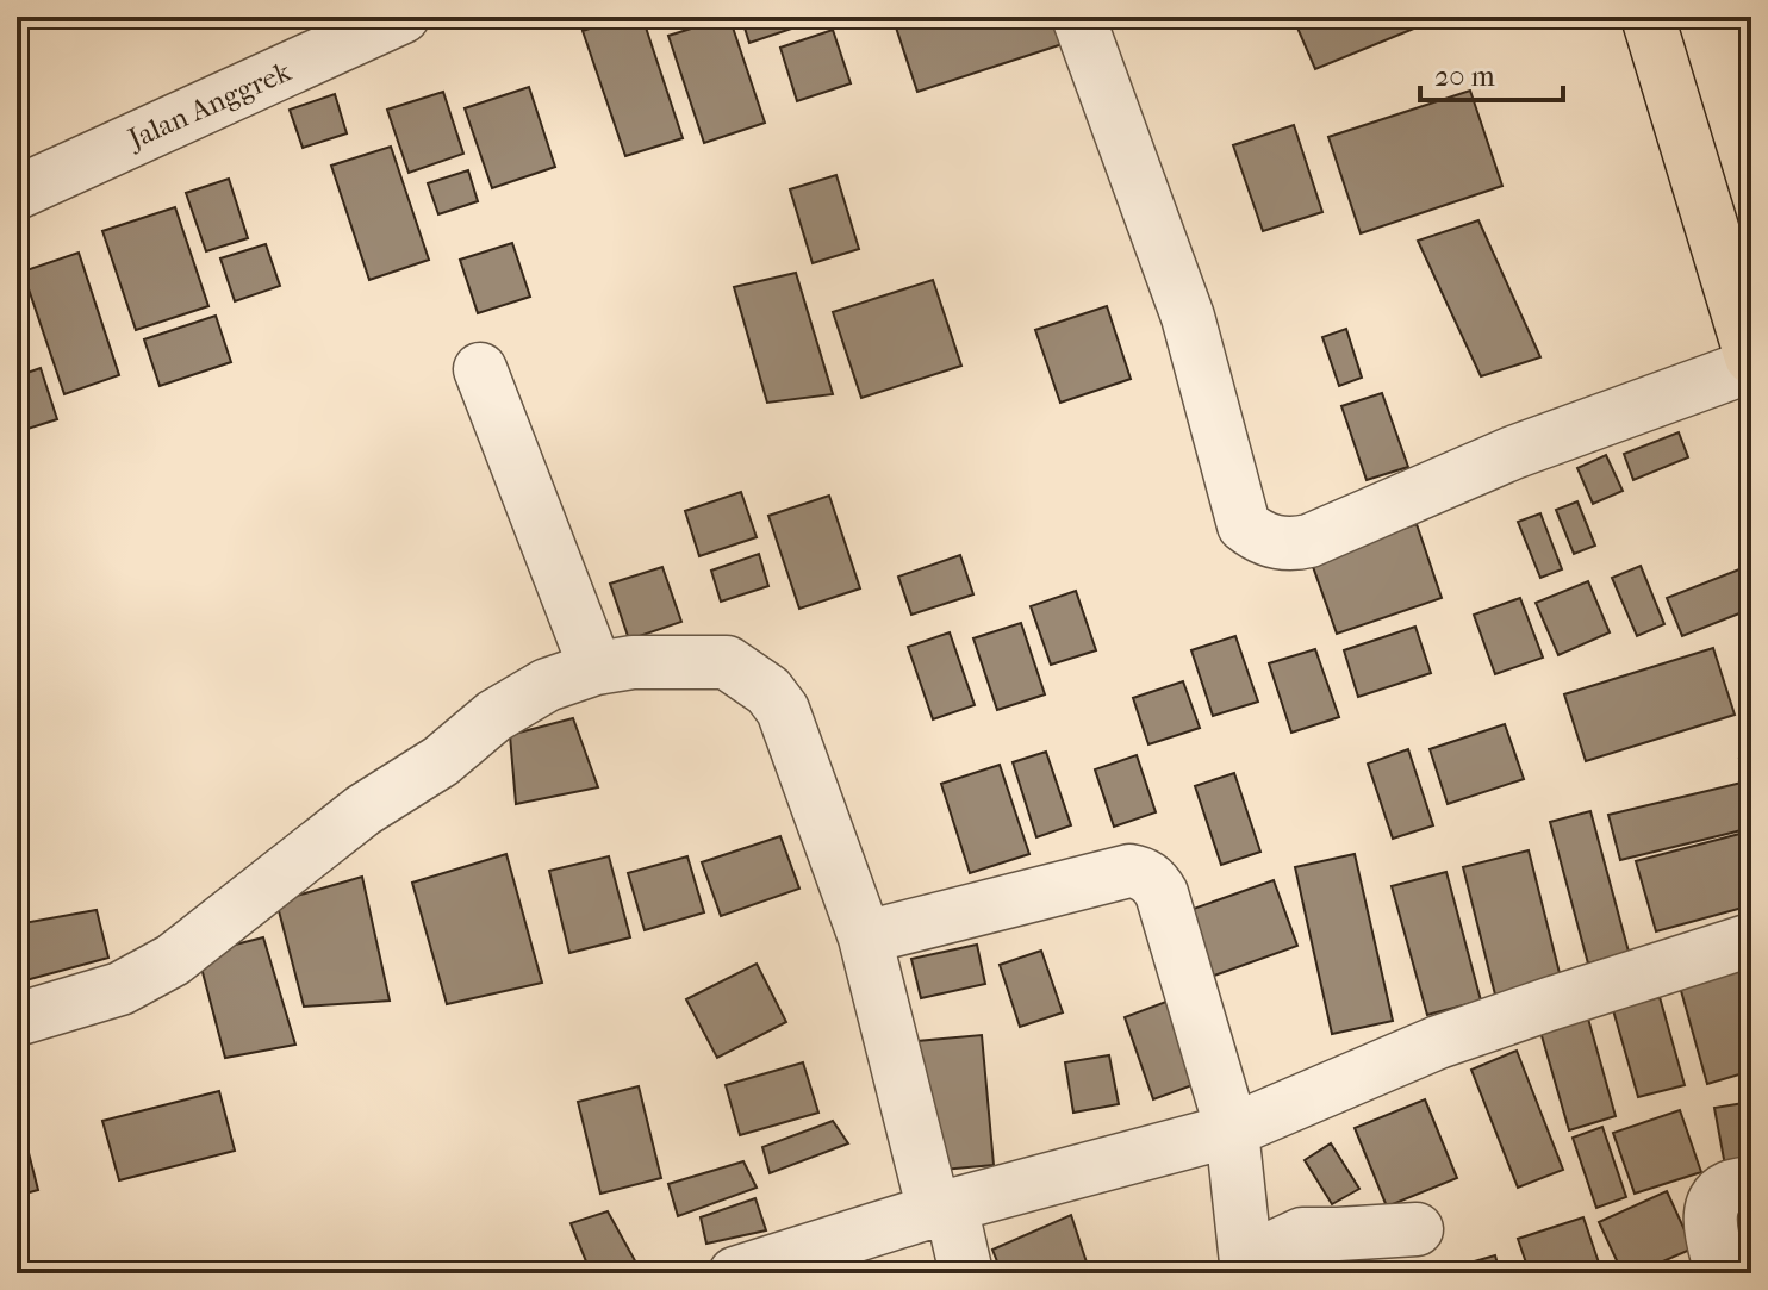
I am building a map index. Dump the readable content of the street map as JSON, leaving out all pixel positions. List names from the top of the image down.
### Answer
{
  "streets": {
    "street": ["Jalan Anggrek"]
  },
  "scale_bar": "20 m"
}
